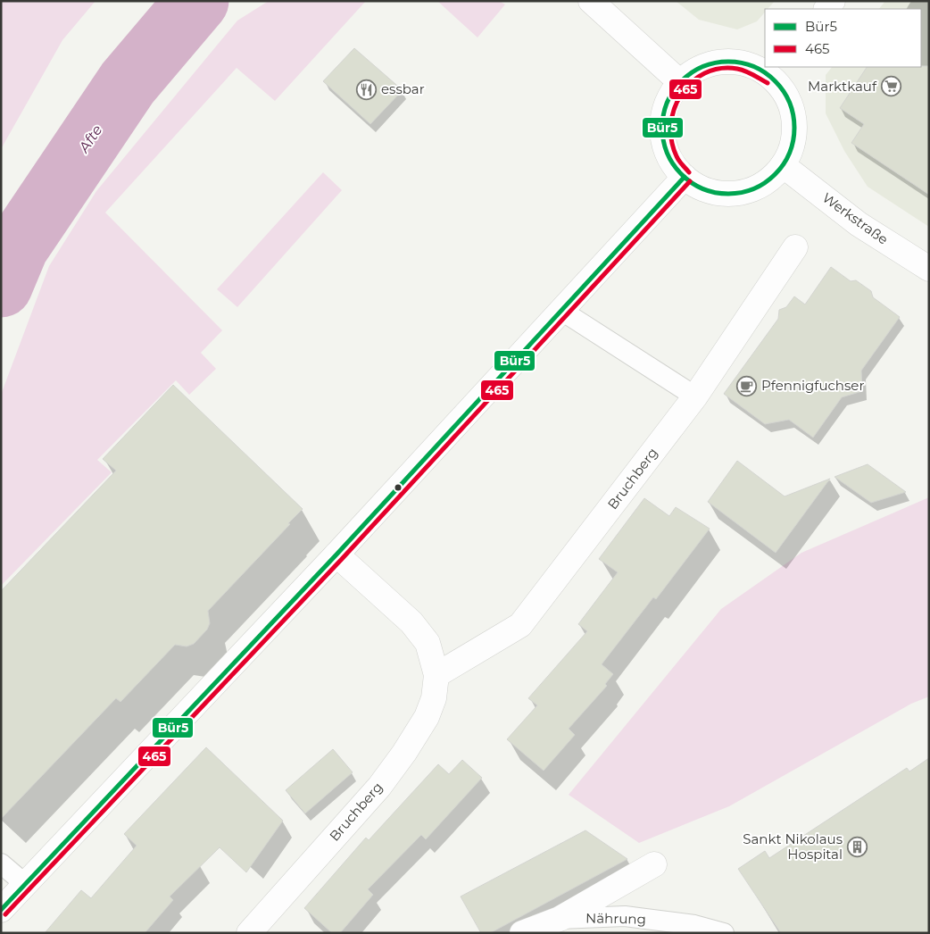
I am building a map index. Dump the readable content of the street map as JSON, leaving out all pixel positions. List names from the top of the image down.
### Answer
{
  "streets": {
    "street": ["Werkstraße", "Bruchberg", "Nährung"]
  },
  "water": ["Afte"],
  "places": {
    "supermarket": ["Marktkauf"],
    "restaurant": ["essbar"],
    "cafe": ["Pfennigfuchser"],
    "building": ["Sankt Nikolaus Hospital"]
  },
  "lines": ["transit line Bür5", "transit line 465"],
  "legend": ["Bür5", "465"]
}
